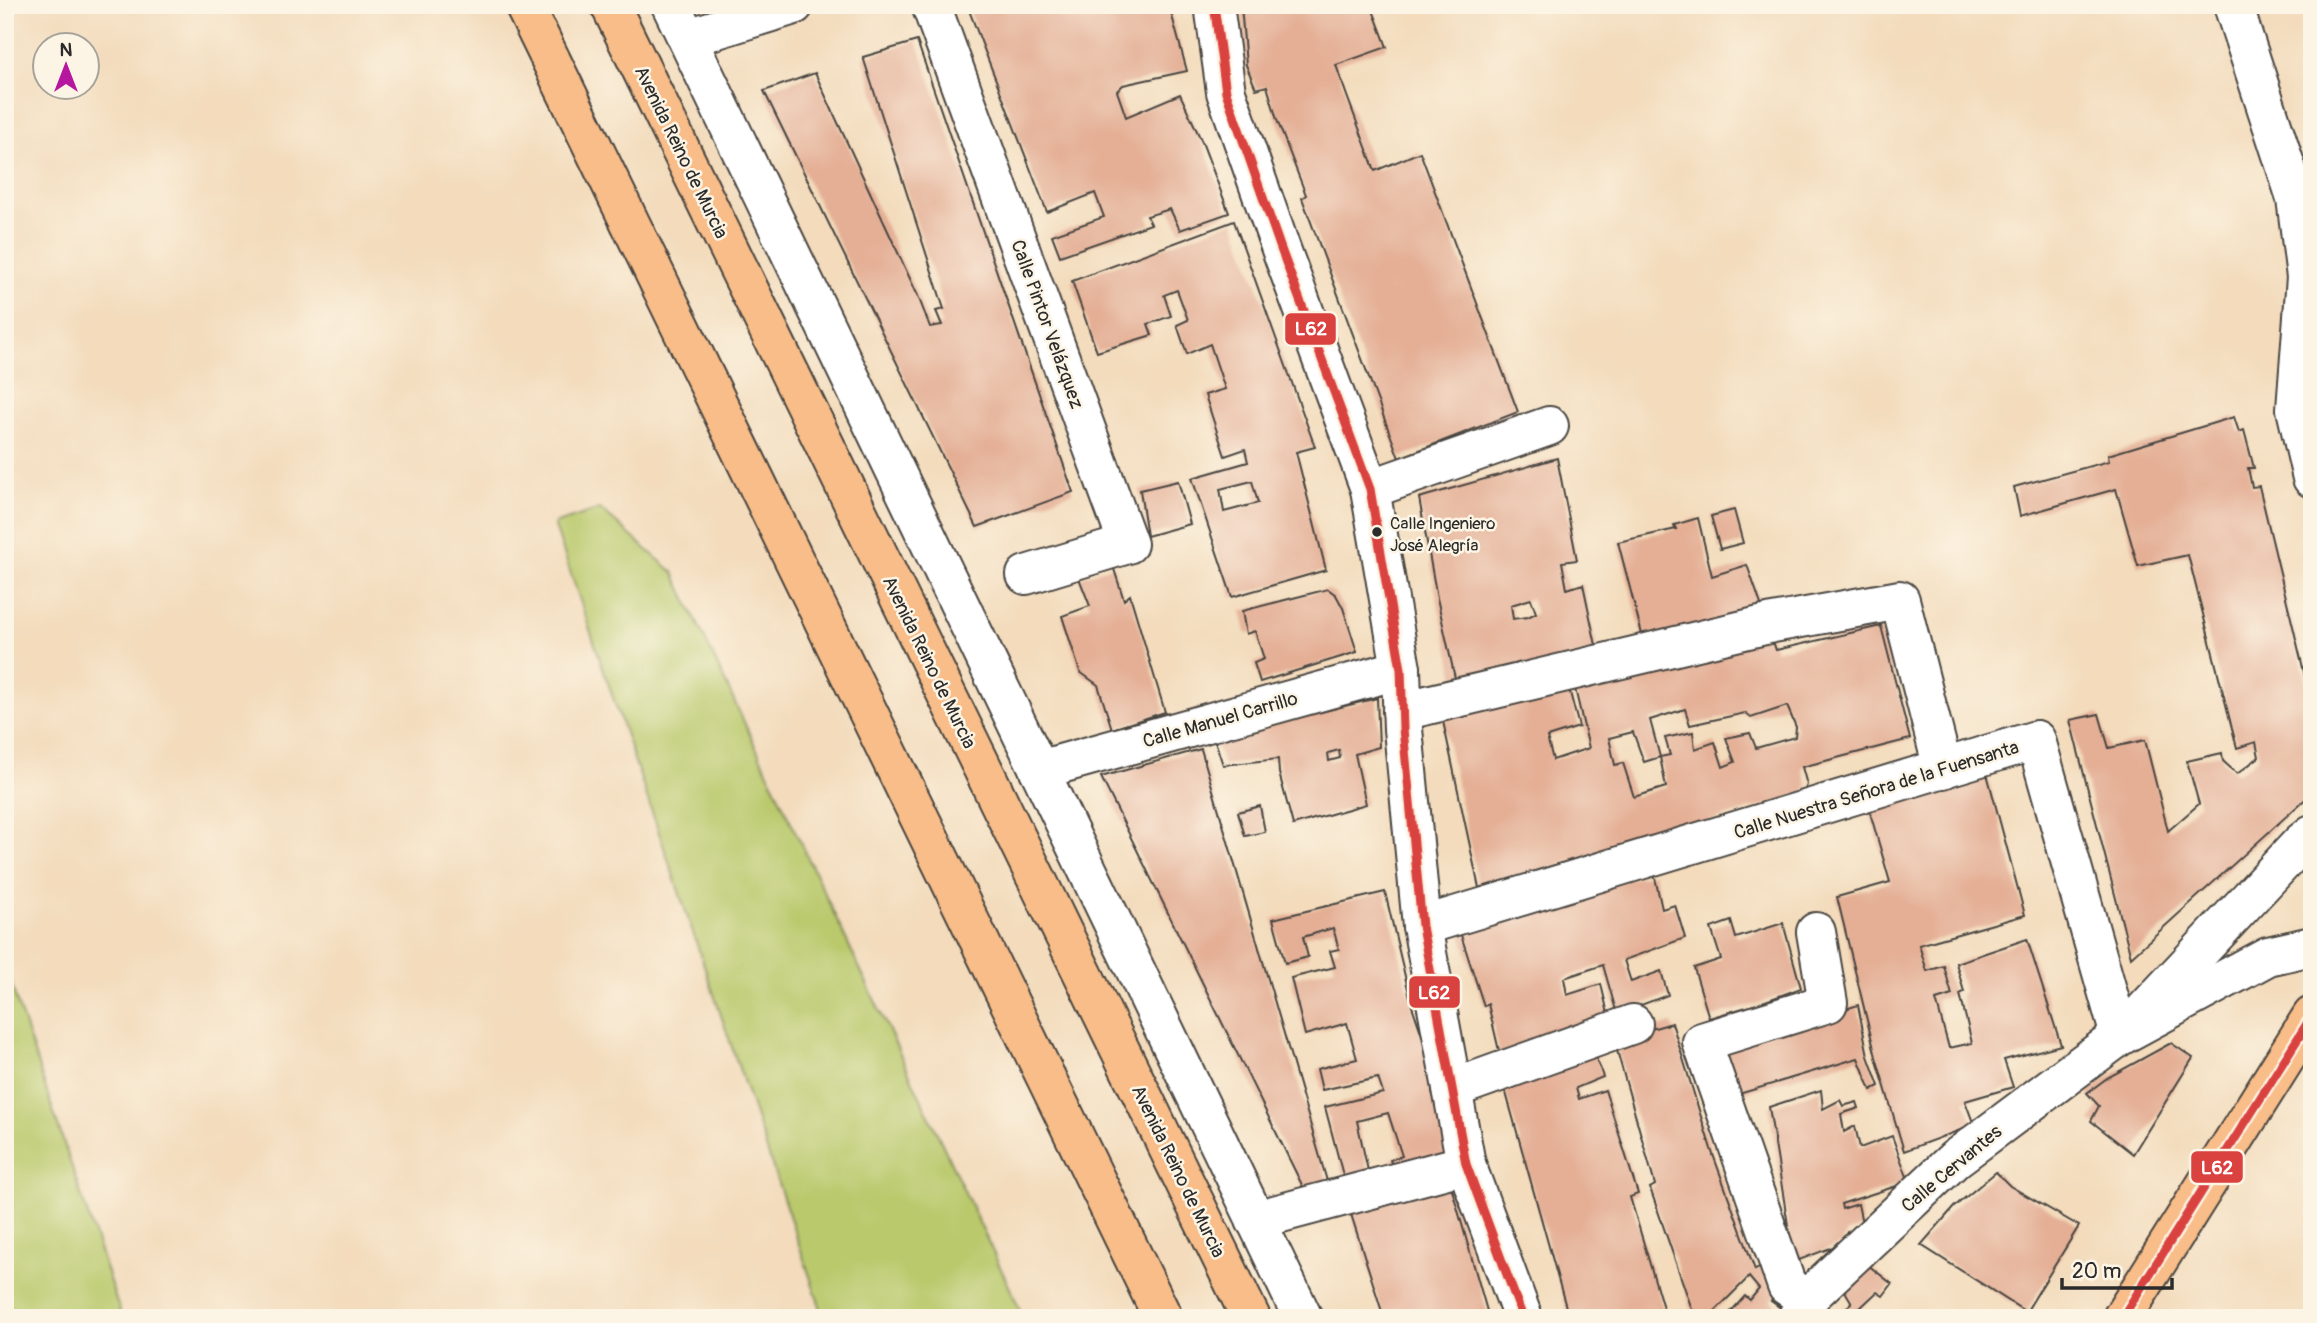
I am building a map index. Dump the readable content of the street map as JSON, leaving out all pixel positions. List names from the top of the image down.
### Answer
{
  "streets": {
    "main road": ["Avenida Reino de Murcia"],
    "street": [
      "Calle Pintor Velázquez",
      "Calle Manuel Carrillo",
      "Calle Nuestra Señora de la Fuensanta",
      "Calle Cervantes"
    ]
  },
  "crossings": [
    ["Calle Nuestra Señora de la Fuensanta", "Calle Cervantes"]
  ],
  "places": ["Calle Ingeniero José Alegría"],
  "lines": ["transit line L62"],
  "scale_bar": "20 m",
  "north": "top"
}
